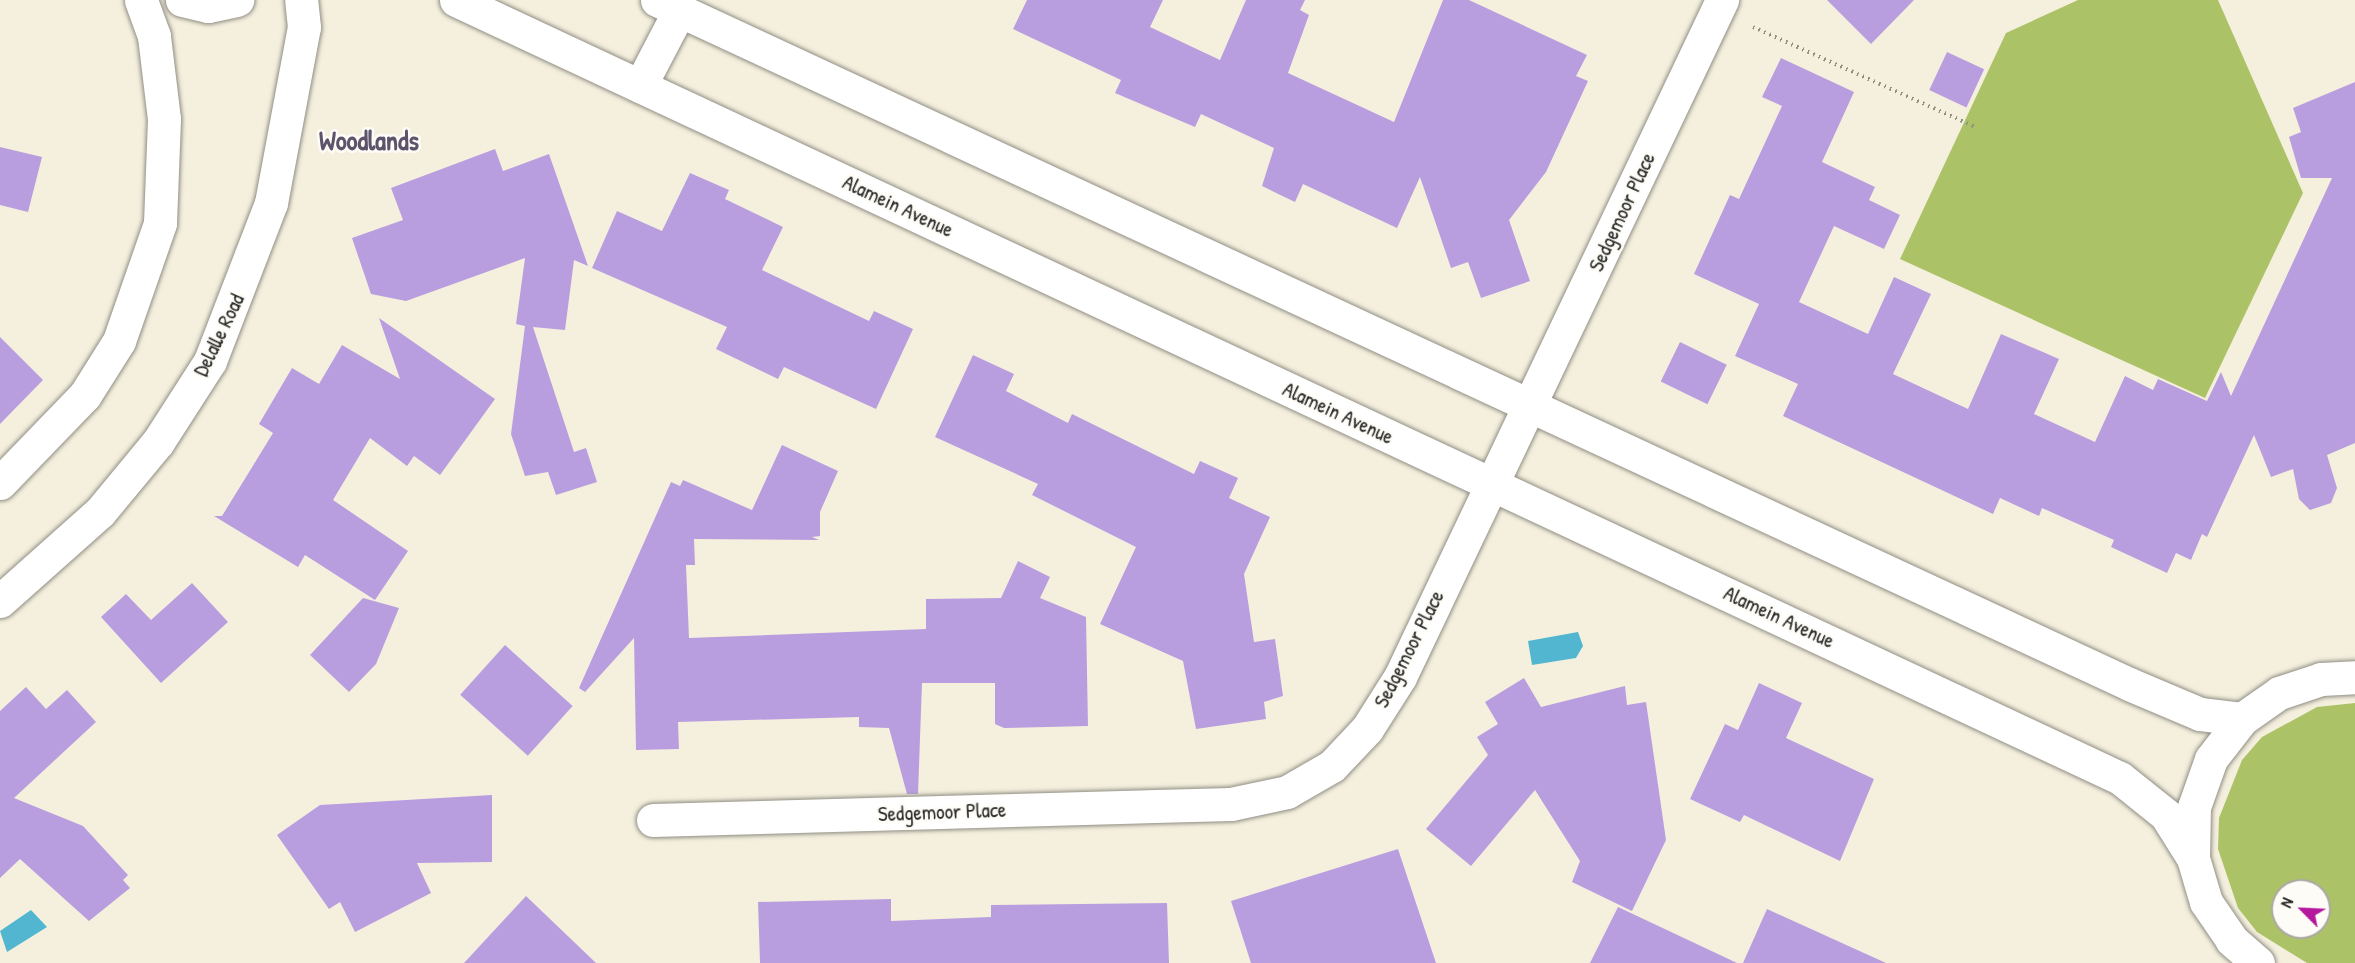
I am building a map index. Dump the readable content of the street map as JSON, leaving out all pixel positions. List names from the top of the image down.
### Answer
{
  "streets": {
    "street": ["Alamein Avenue", "Sedgemoor Place", "Delalle Road"]
  },
  "crossings": [
    ["Alamein Avenue", "Sedgemoor Place"]
  ],
  "districts": ["Woodlands"],
  "north": "top left"
}
